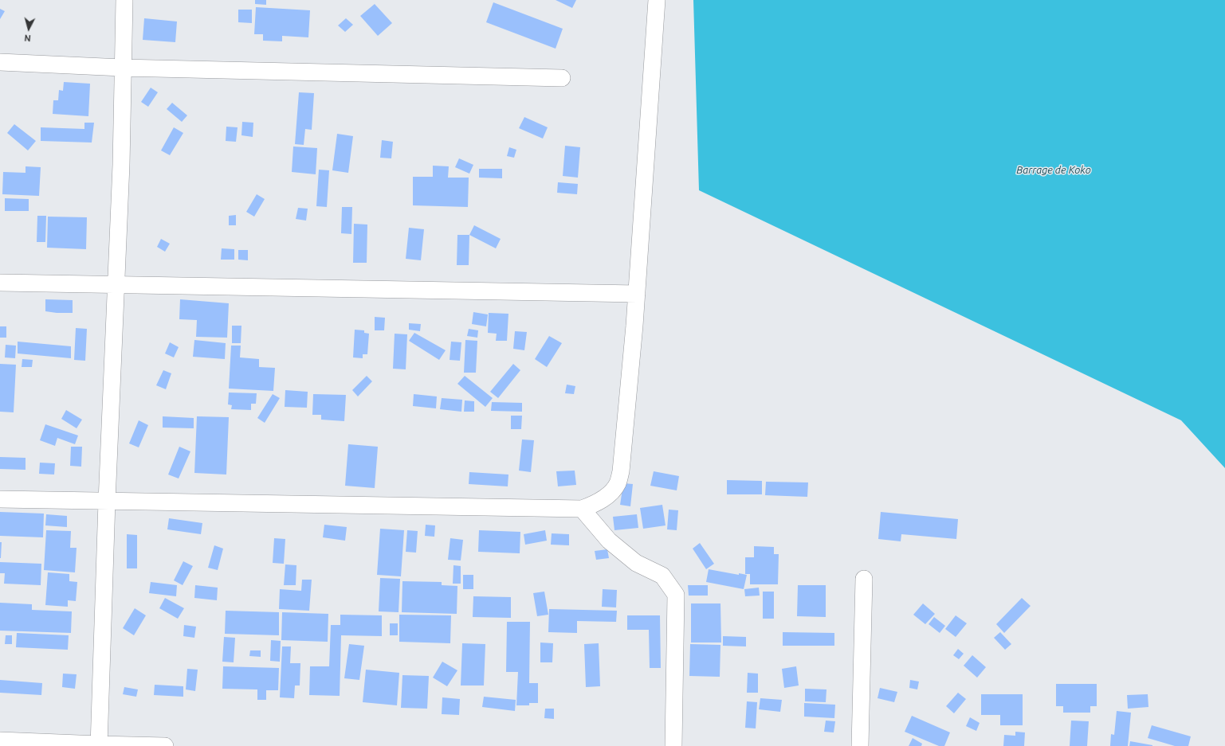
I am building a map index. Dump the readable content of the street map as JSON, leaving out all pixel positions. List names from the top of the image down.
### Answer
{
  "water": ["Barrage de Koko"],
  "north": "bottom"
}
